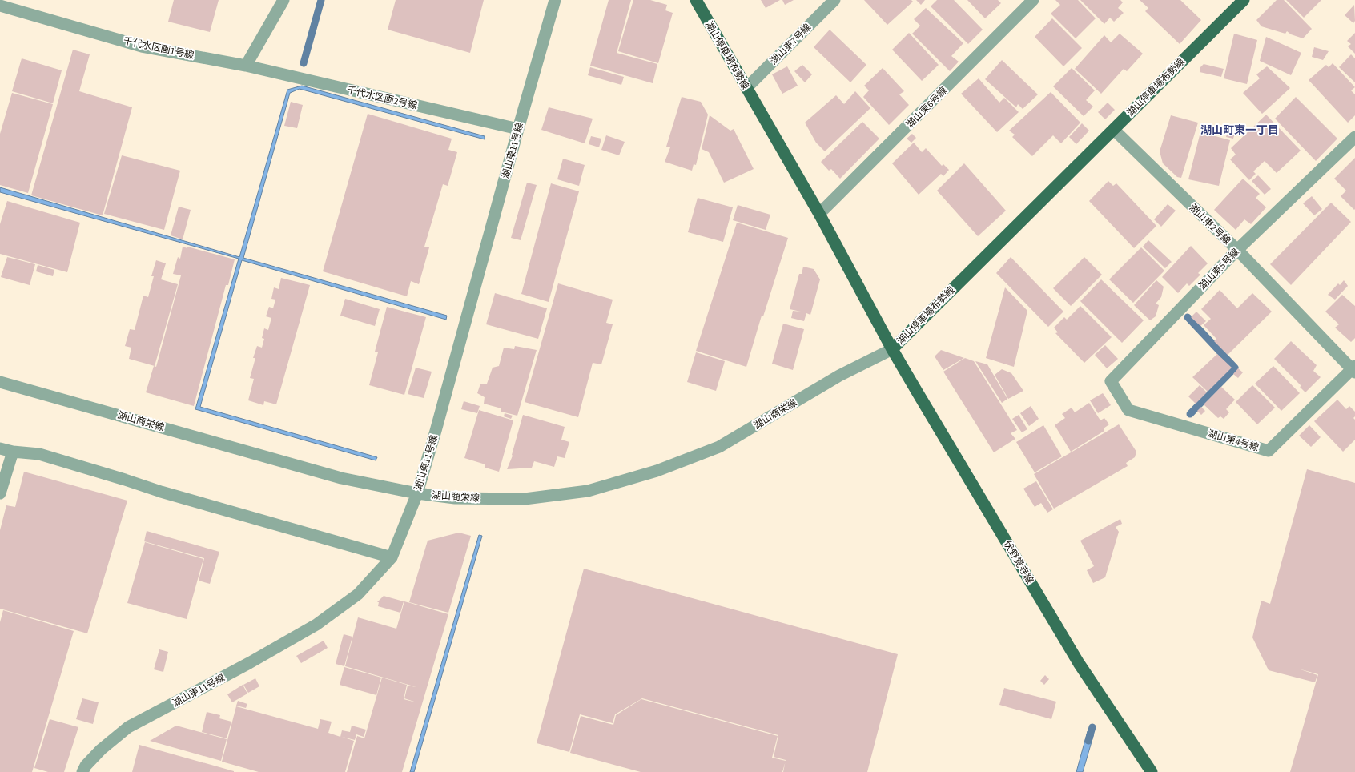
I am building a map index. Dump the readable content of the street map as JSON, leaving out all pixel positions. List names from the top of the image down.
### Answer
{
  "streets": {
    "main road": ["湖山停車場布勢線", "伏野覚寺線"],
    "street": [
      "湖山東7号線",
      "千代水区画1号線",
      "千代水区画2号線",
      "湖山東6号線",
      "湖山東11号線",
      "湖山東2号線",
      "湖山東5号線",
      "湖山商栄線",
      "湖山東4号線"
    ]
  },
  "crossings": [
    ["湖山東7号線", "湖山停車場布勢線"],
    ["千代水区画1号線", "千代水区画2号線"],
    ["湖山停車場布勢線", "湖山東6号線"],
    ["湖山停車場布勢線", "湖山東2号線"],
    ["湖山停車場布勢線", "湖山商栄線"],
    ["湖山停車場布勢線", "伏野覚寺線"],
    ["千代水区画2号線", "湖山東11号線"],
    ["湖山東11号線", "湖山商栄線"],
    ["湖山東2号線", "湖山東5号線"],
    ["湖山東2号線", "湖山東4号線"],
    ["湖山東5号線", "湖山東4号線"],
    ["湖山商栄線", "伏野覚寺線"]
  ],
  "districts": ["湖山町東一丁目"]
}
